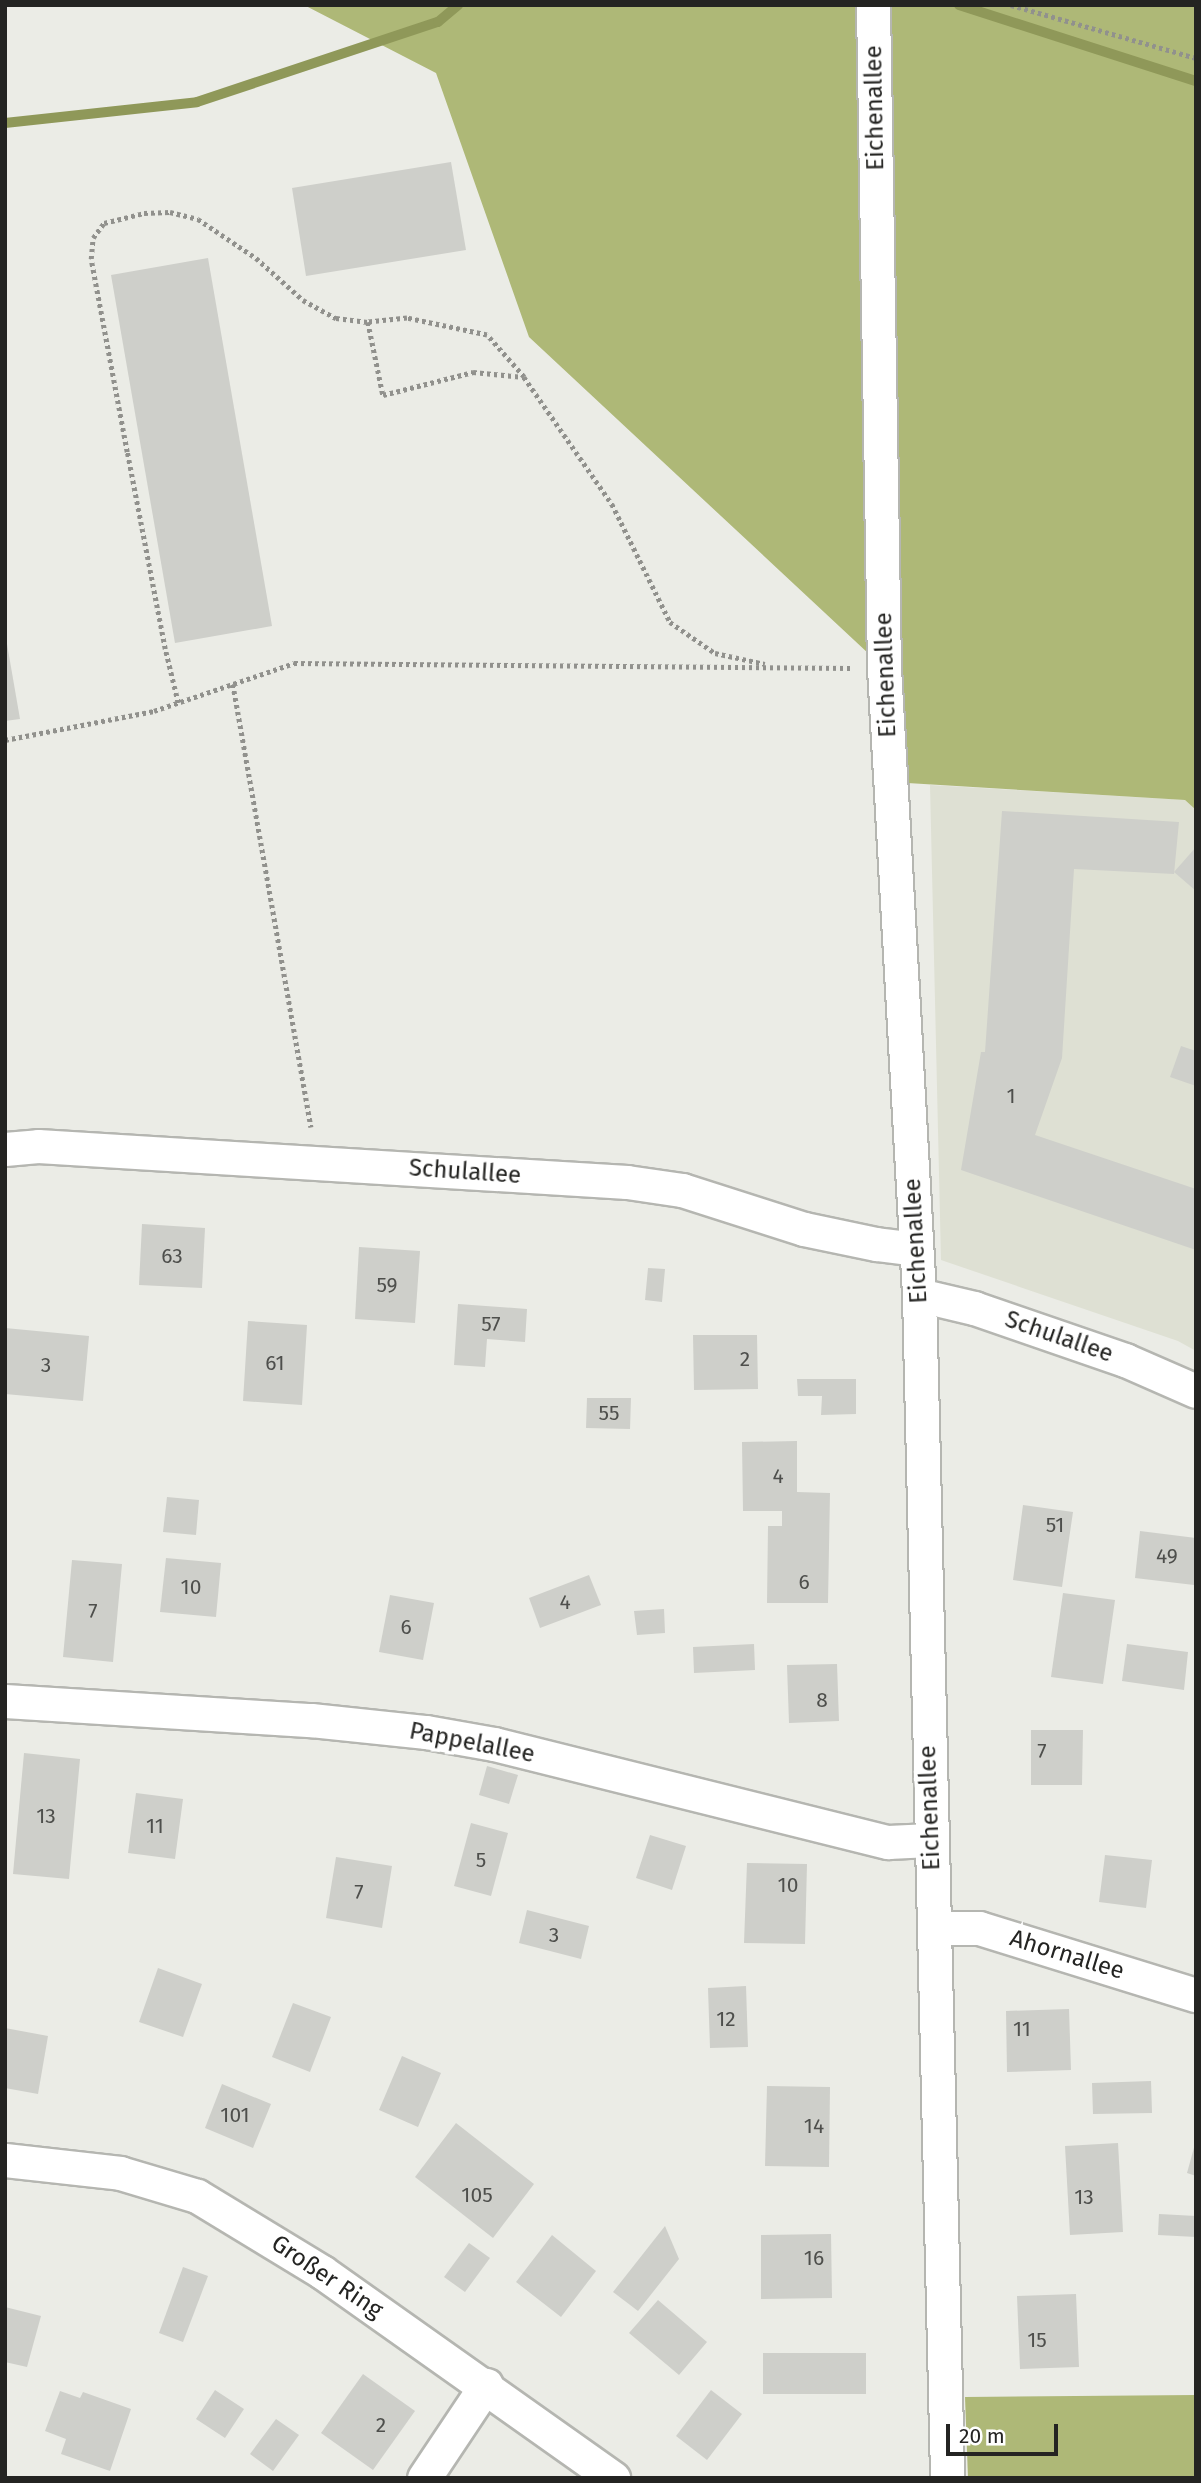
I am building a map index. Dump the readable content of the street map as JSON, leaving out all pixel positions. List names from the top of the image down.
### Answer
{
  "streets": {
    "street": [
      "Eichenallee",
      "Schulallee",
      "Pappelallee",
      "Ahornallee",
      "Großer Ring"
    ]
  },
  "crossings": [
    ["Eichenallee", "Schulallee"],
    ["Eichenallee", "Pappelallee"],
    ["Eichenallee", "Ahornallee"]
  ],
  "house_numbers": [
    "1",
    "63",
    "59",
    "57",
    "2",
    "61",
    "3",
    "55",
    "4",
    "51",
    "49",
    "6",
    "10",
    "4",
    "7",
    "6",
    "8",
    "7",
    "13",
    "11",
    "5",
    "10",
    "7",
    "3",
    "12",
    "11",
    "101",
    "14",
    "105",
    "13",
    "16",
    "15",
    "2"
  ],
  "scale_bar": "20 m"
}
